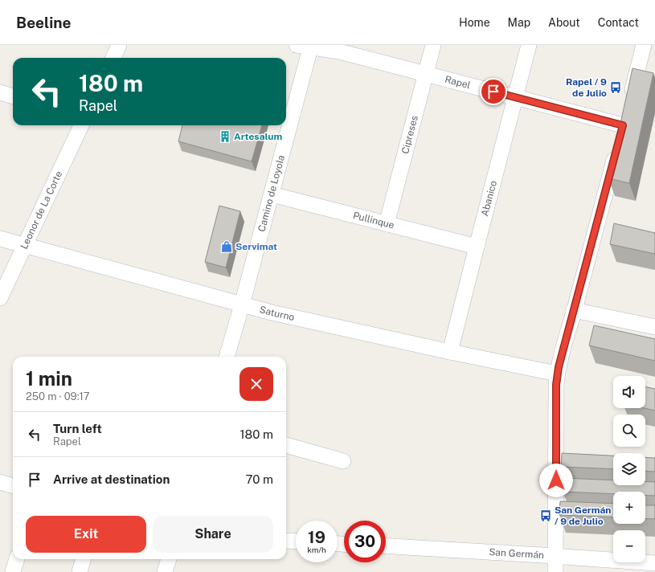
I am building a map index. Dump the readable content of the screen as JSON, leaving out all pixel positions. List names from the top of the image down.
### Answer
{
  "streets": {
    "street": [
      "Rapel",
      "Cipreses",
      "Camino de Loyola",
      "Abanico",
      "Leonor de La Corte",
      "Pullinque",
      "Saturno",
      "San Germán"
    ]
  },
  "crossings": [
    ["Rapel", "Cipreses"],
    ["Rapel", "Camino de Loyola"],
    ["Rapel", "Abanico"],
    ["Cipreses", "Pullinque"],
    ["Camino de Loyola", "Pullinque"],
    ["Camino de Loyola", "Saturno"],
    ["Abanico", "Pullinque"],
    ["Abanico", "Saturno"],
    ["Leonor de La Corte", "Saturno"]
  ],
  "places": {
    "bus stop": ["Rapel / 9 de Julio", "San Germán / 9 de Julio"],
    "building": ["Artesalum"],
    "shop": ["Servimat"]
  },
  "page": {
    "header": "Beeline",
    "nav": [
      "Home",
      "Map",
      "About",
      "Contact"
    ],
    "turn": ["180 m", "Rapel"],
    "heading": ["1 min", "250 m · 09:17"],
    "map_buttons": ["+", "−"],
    "list": [
      {
        "name": "Turn left",
        "note": "Rapel",
        "value": "180 m"
      },
      {
        "name": "Arrive at destination",
        "value": "70 m"
      }
    ],
    "buttons": ["Exit", "Share"],
    "speed": "19 km/h",
    "limit": "30"
  }
}
